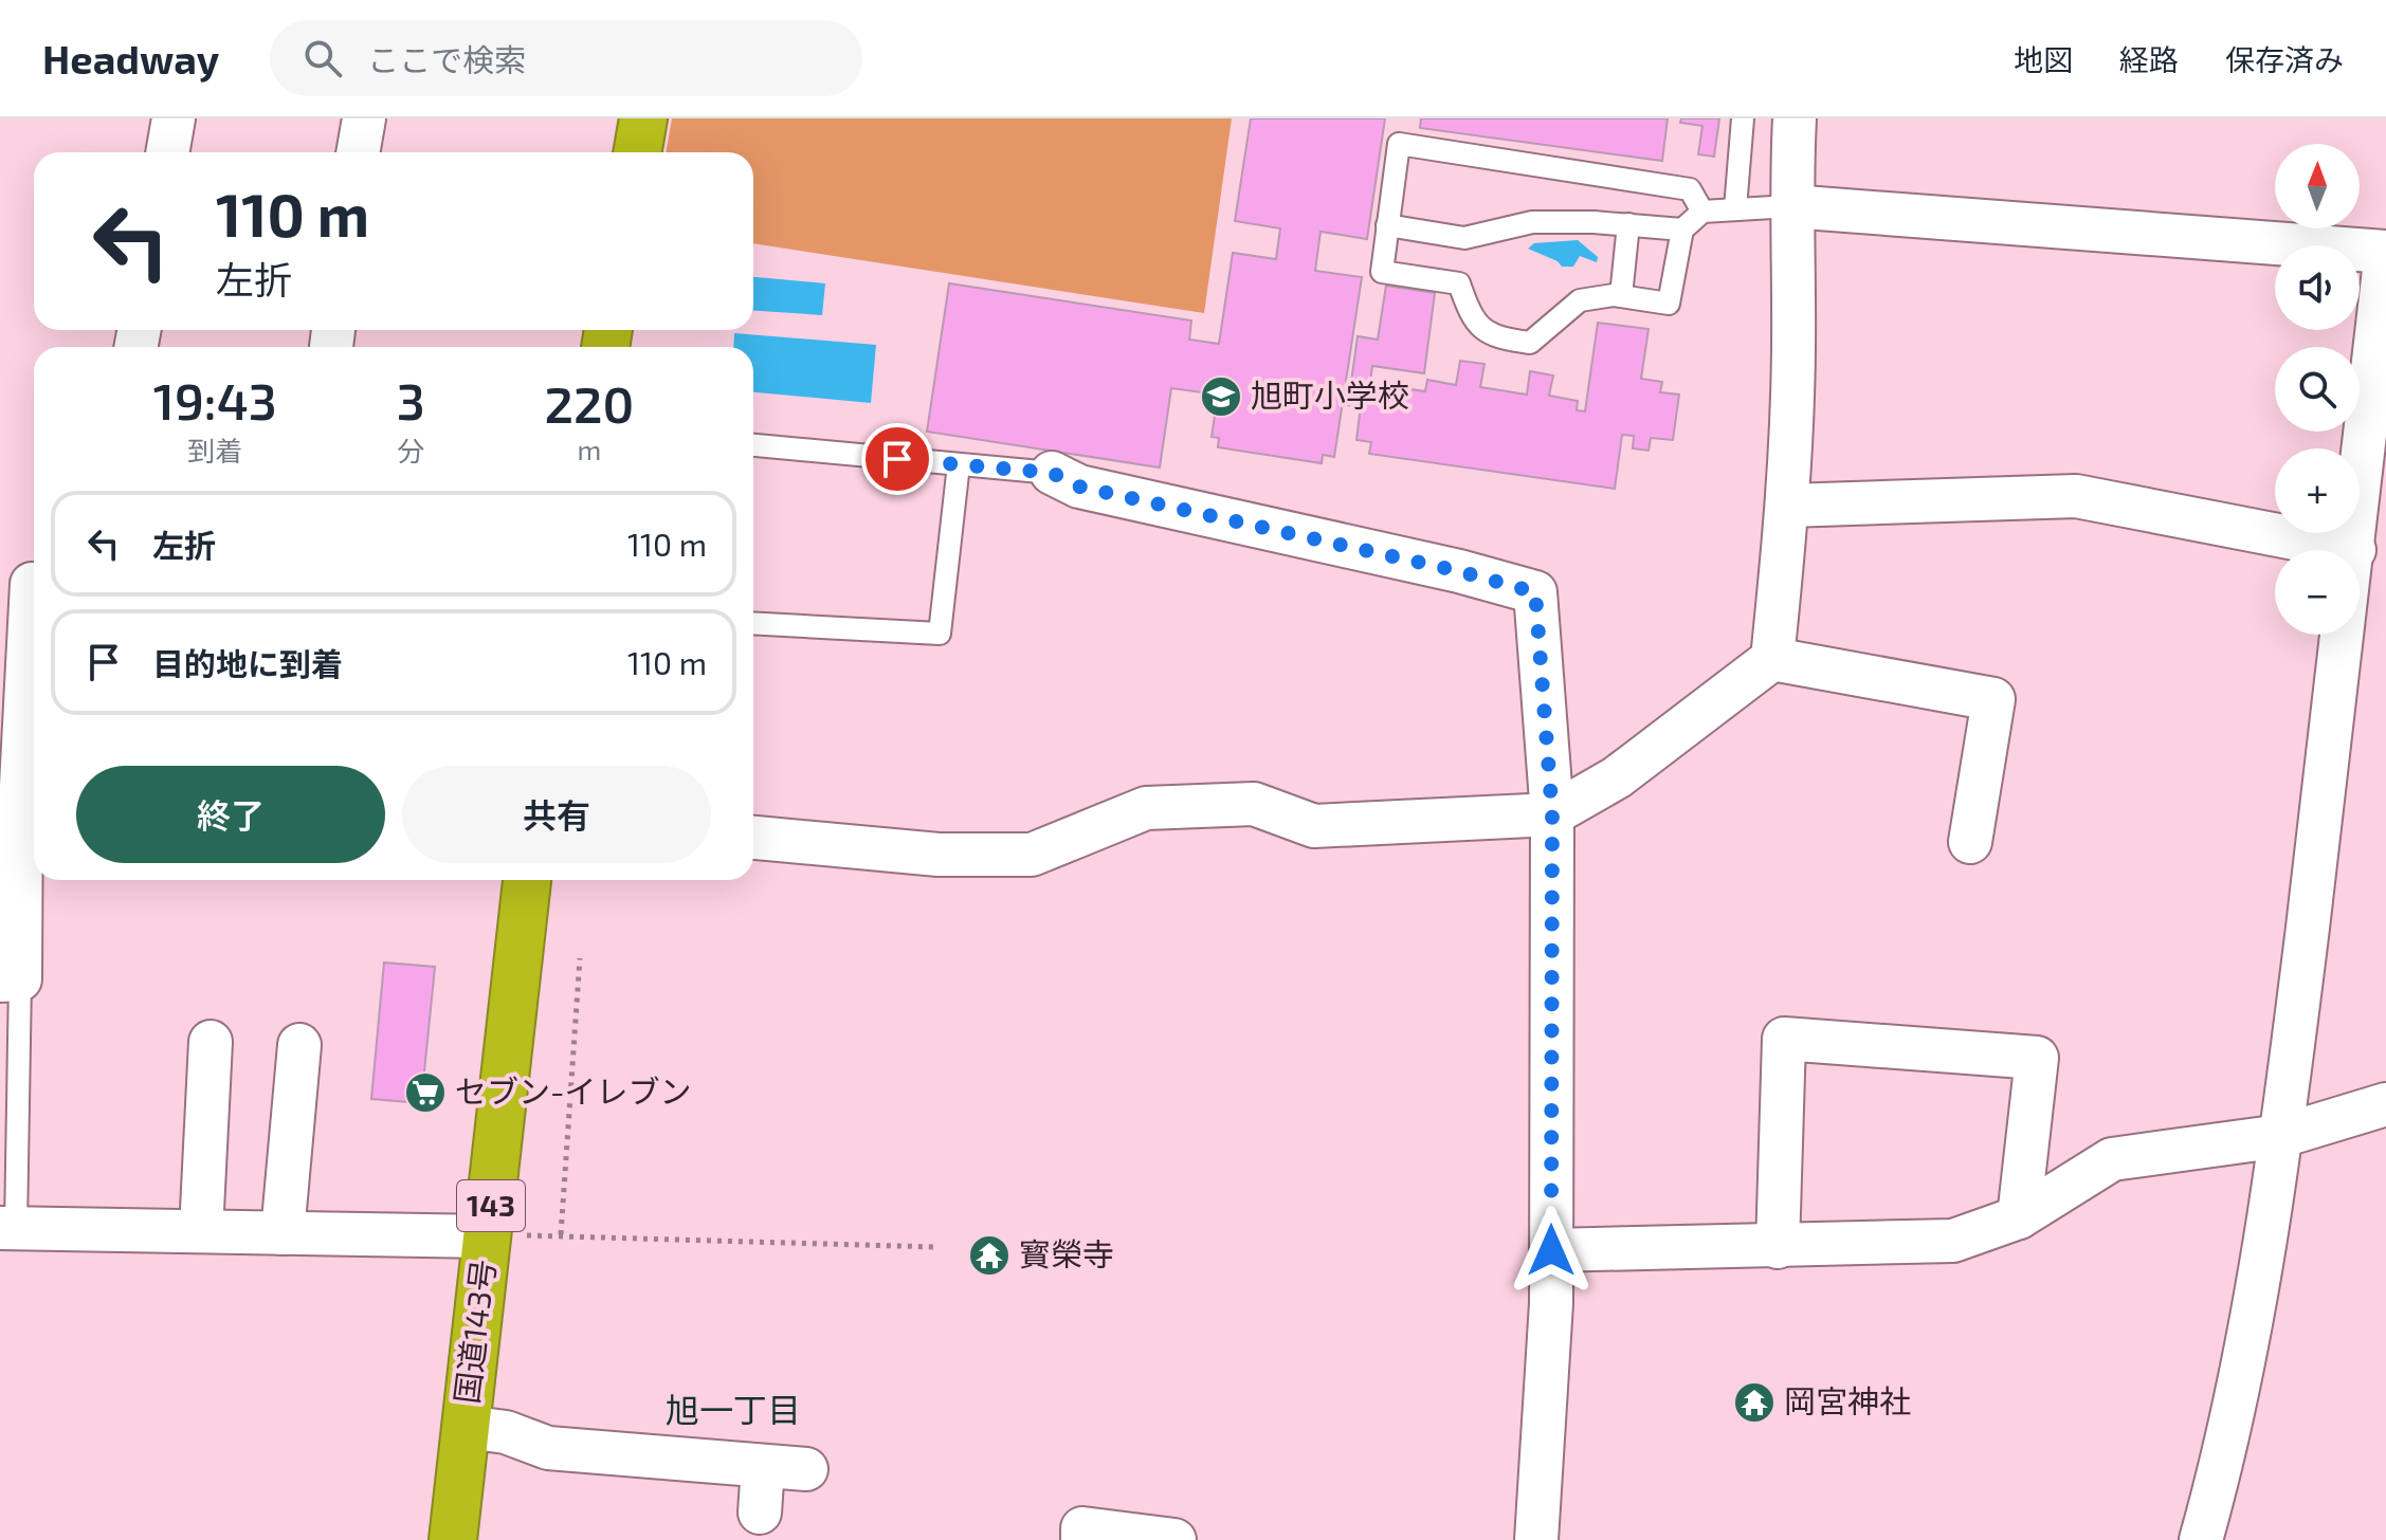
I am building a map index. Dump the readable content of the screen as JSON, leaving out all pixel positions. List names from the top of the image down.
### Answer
{
  "streets": {
    "highway": ["143", "国道143号"]
  },
  "districts": ["旭一丁目"],
  "places": {
    "school or university": ["旭町小学校"],
    "supermarket": ["セブン-イレブン"],
    "temple": ["寳榮寺", "岡宮神社"]
  },
  "north": "top",
  "page": {
    "header": "Headway",
    "search": "ここで検索",
    "nav": ["地図", "経路", "保存済み"],
    "map_buttons": ["+", "−"],
    "turn": ["110 m", "左折"],
    "eta": [
      "19:43",
      "到着",
      "3",
      "分",
      "220",
      "m"
    ],
    "list": [
      {
        "name": "左折",
        "value": "110 m"
      },
      {
        "name": "目的地に到着",
        "value": "110 m"
      }
    ],
    "buttons": ["終了", "共有"]
  }
}
